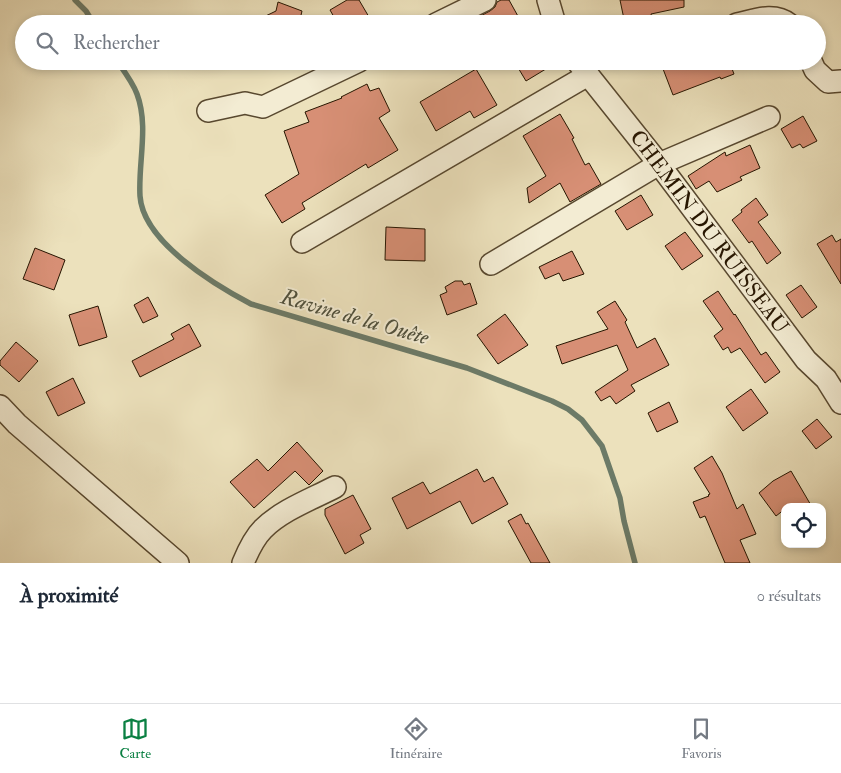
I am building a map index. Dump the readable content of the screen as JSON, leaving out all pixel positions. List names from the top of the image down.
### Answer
{
  "streets": {
    "street": ["CHEMIN DU RUISSEAU"]
  },
  "water": ["Ravine de la Ouête"],
  "page": {
    "search": "Rechercher",
    "heading": ["À proximité", "0 résultats"],
    "nav": ["Carte", "Itinéraire", "Favoris"]
  }
}
